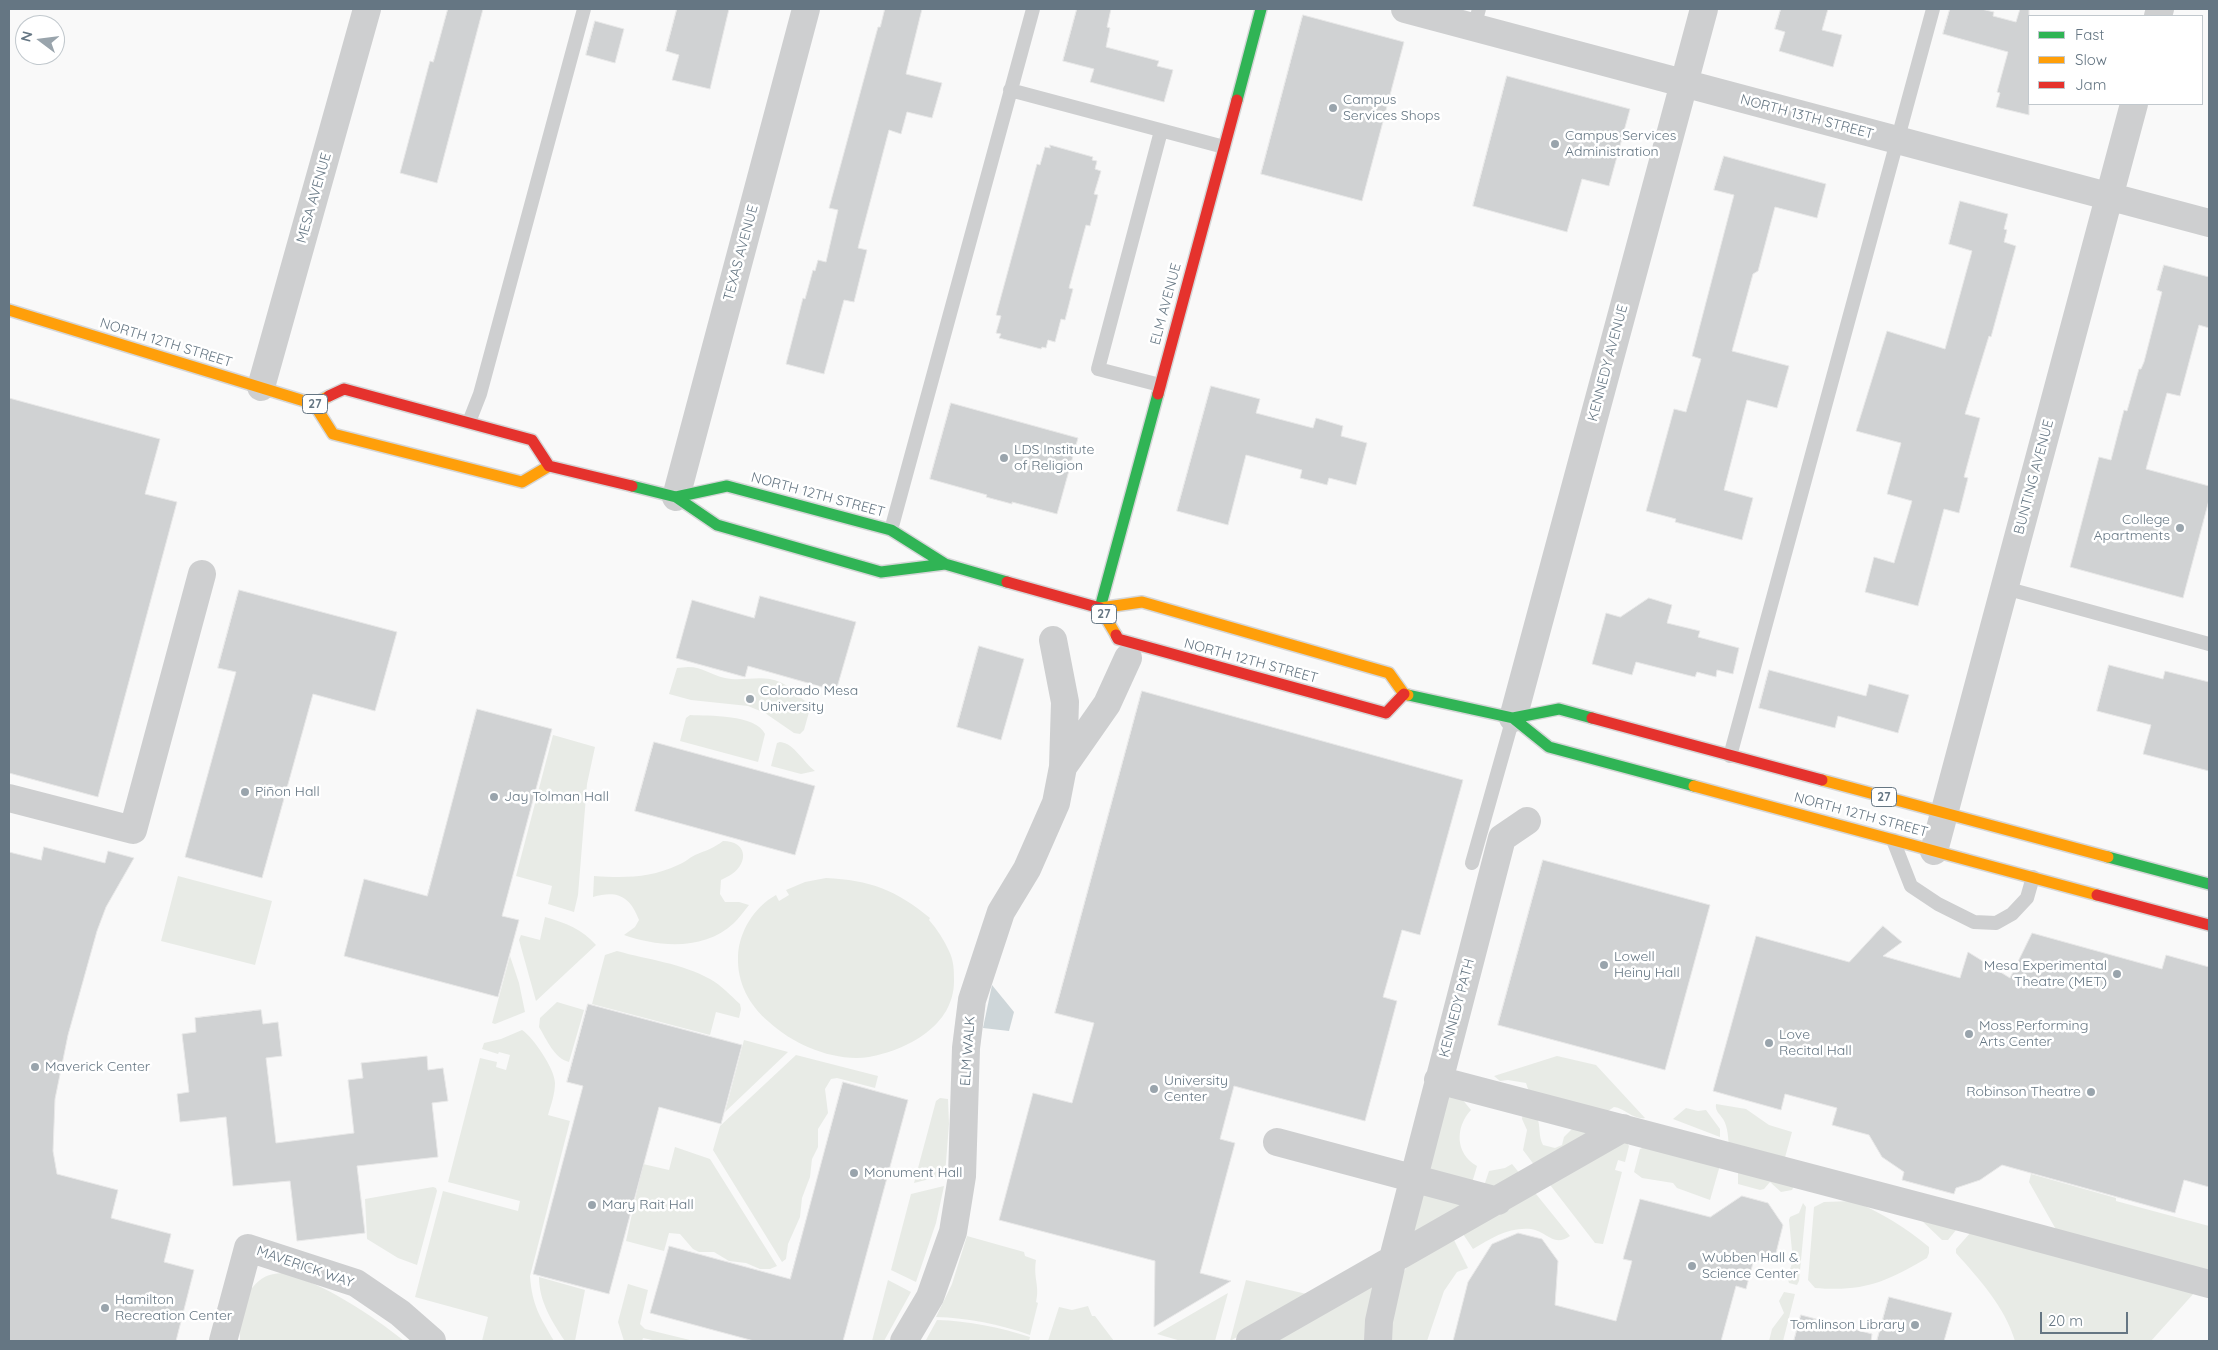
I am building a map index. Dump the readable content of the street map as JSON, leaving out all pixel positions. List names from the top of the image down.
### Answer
{
  "streets": {
    "main road": ["ELM AVENUE", "NORTH 12TH STREET", "27"],
    "street": [
      "NORTH 13TH STREET",
      "MESA AVENUE",
      "TEXAS AVENUE",
      "KENNEDY AVENUE",
      "BUNTING AVENUE",
      "KENNEDY PATH",
      "ELM WALK",
      "MAVERICK WAY"
    ]
  },
  "crossings": [
    ["NORTH 13TH STREET", "KENNEDY AVENUE"],
    ["NORTH 13TH STREET", "BUNTING AVENUE"],
    ["MESA AVENUE", "NORTH 12TH STREET"],
    ["TEXAS AVENUE", "NORTH 12TH STREET"],
    ["ELM AVENUE", "NORTH 12TH STREET"],
    ["NORTH 12TH STREET", "KENNEDY AVENUE"],
    ["NORTH 12TH STREET", "27"],
    ["NORTH 12TH STREET", "BUNTING AVENUE"]
  ],
  "places": [
    "Campus Services Shops",
    "Campus Services Administration",
    "LDS Institute of Religion",
    "College Apartments",
    "Colorado Mesa University",
    "Piñon Hall",
    "Jay Tolman Hall",
    "Lowell Heiny Hall",
    "Mesa Experimental Theatre (MET)",
    "Moss Performing Arts Center",
    "Love Recital Hall",
    "Maverick Center",
    "University Center",
    "Robinson Theatre",
    "Monument Hall",
    "Mary Rait Hall",
    "Wubben Hall & Science Center",
    "Hamilton Recreation Center",
    "Tomlinson Library"
  ],
  "legend": ["Fast", "Slow", "Jam"],
  "scale_bar": "20 m",
  "north": "left"
}
